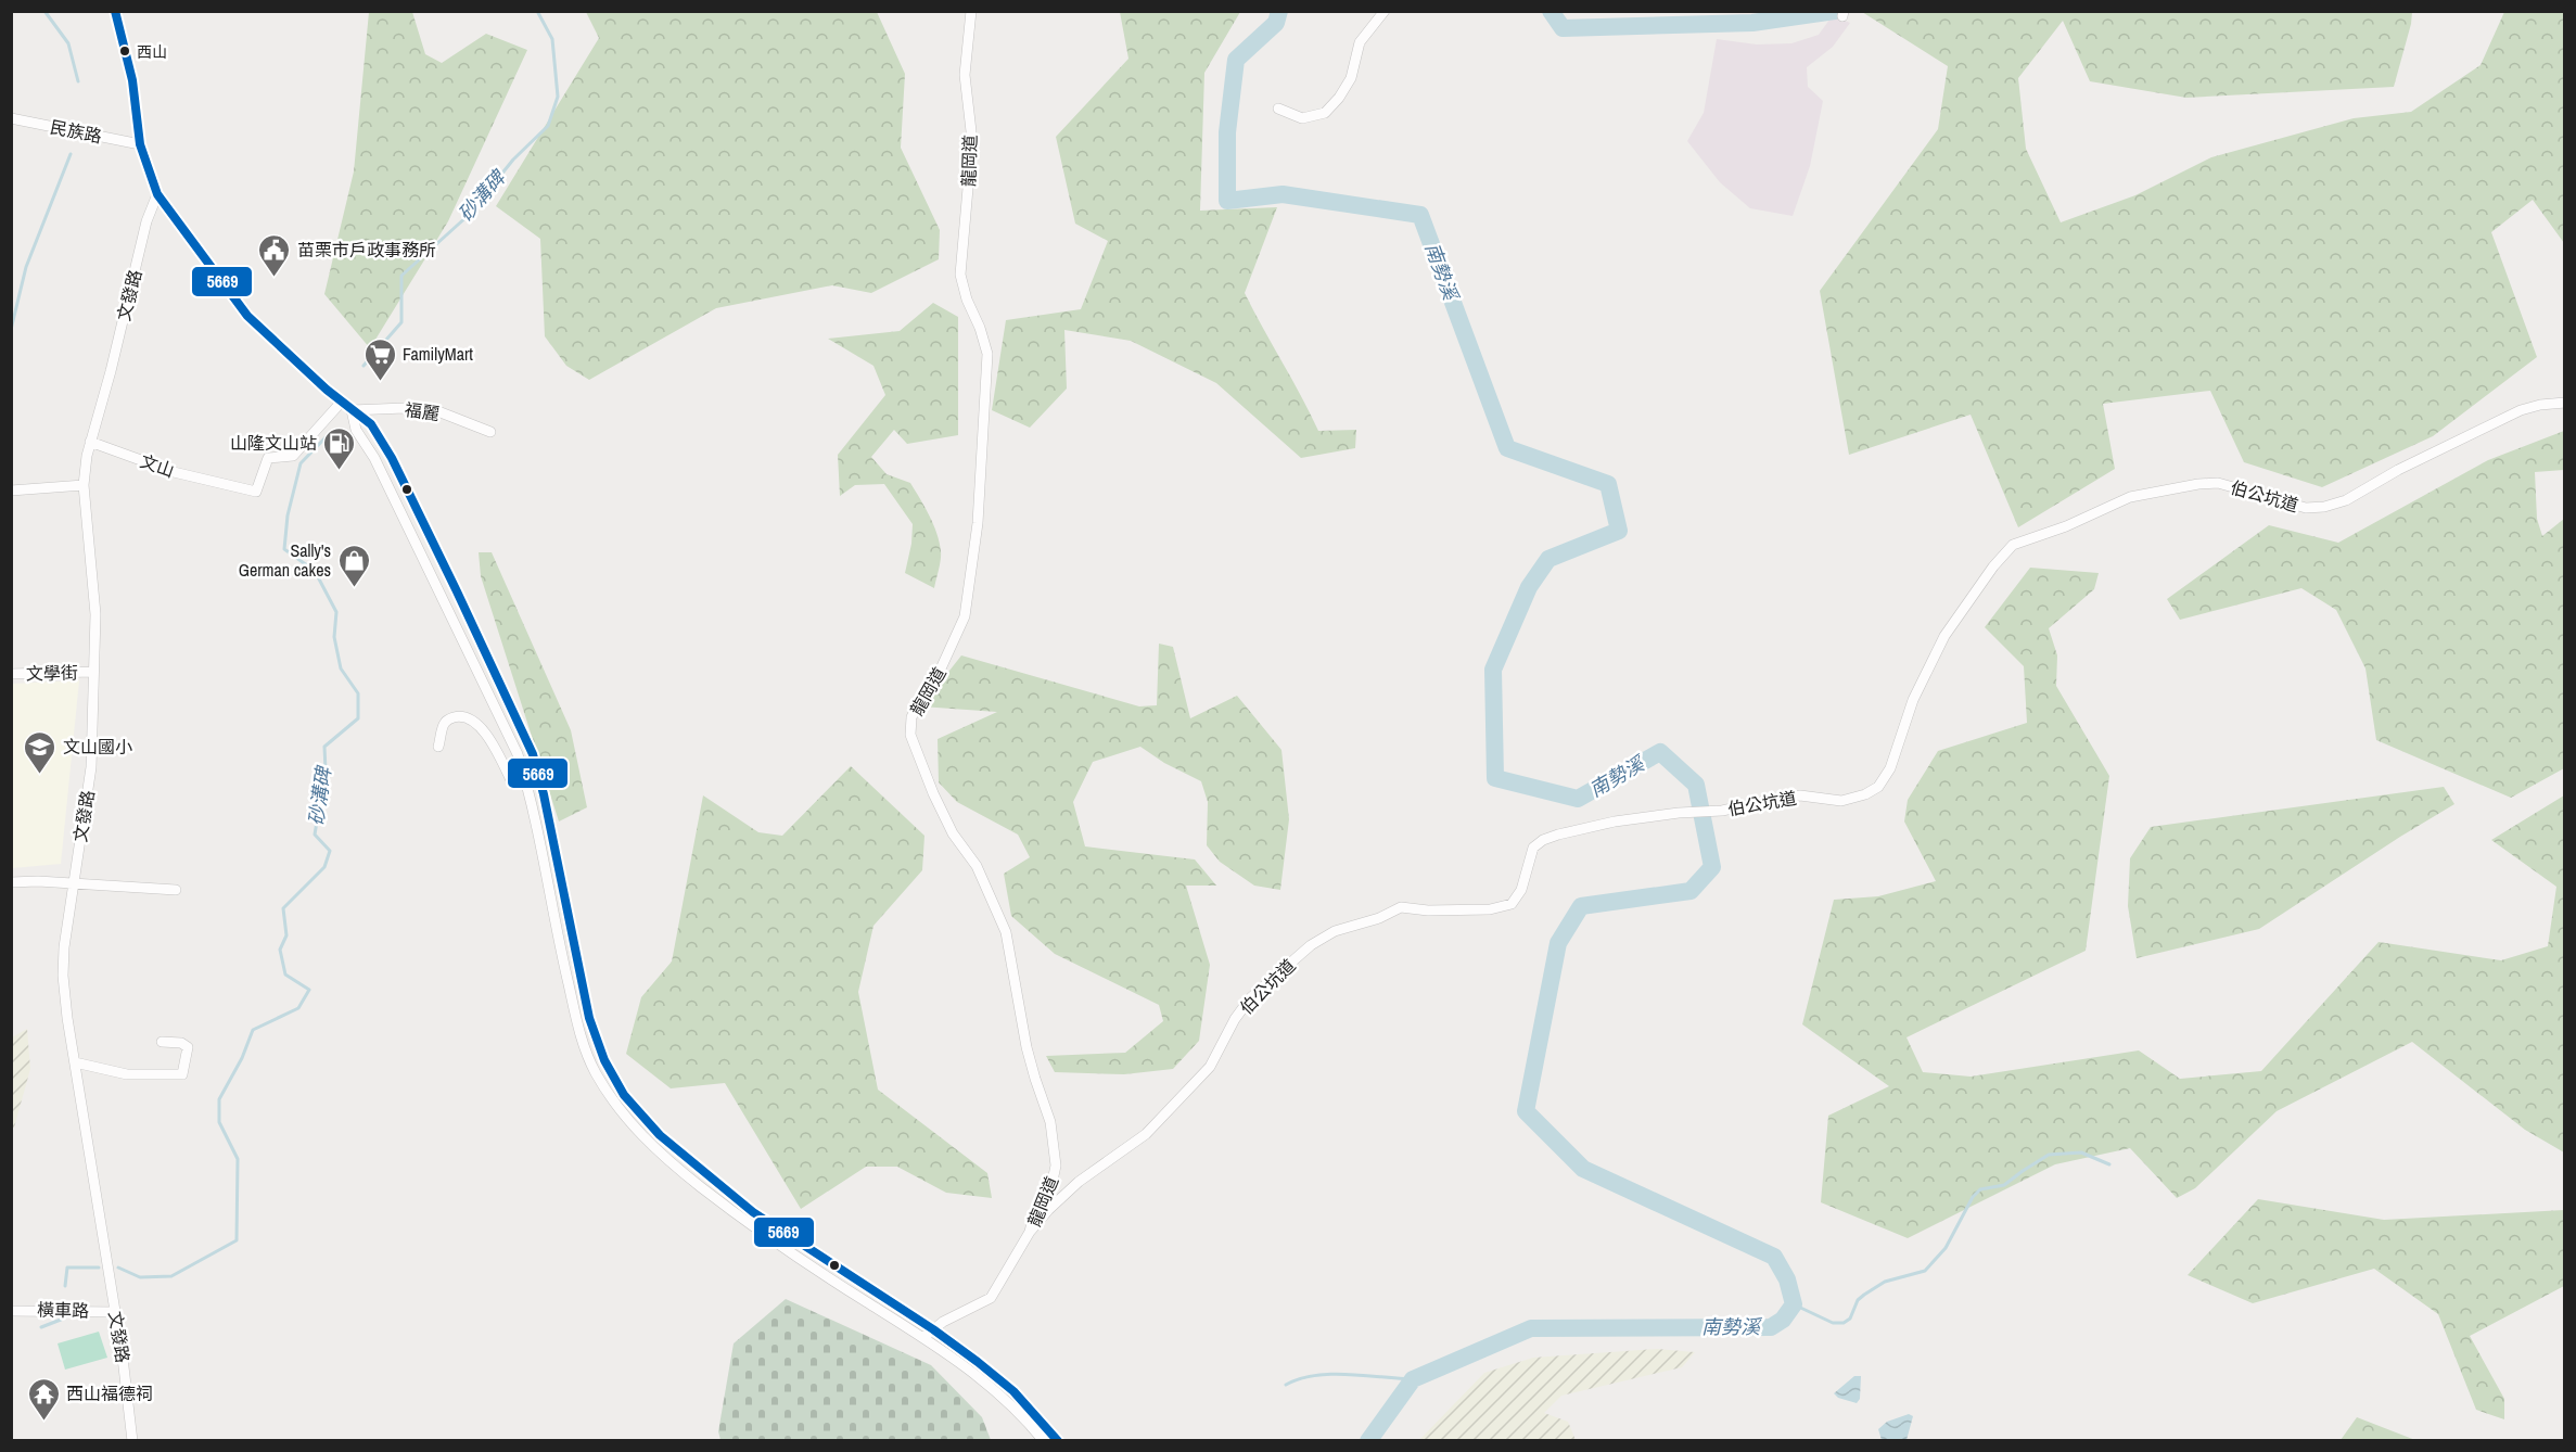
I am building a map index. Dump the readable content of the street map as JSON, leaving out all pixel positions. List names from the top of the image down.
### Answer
{
  "streets": {
    "street": [
      "民族路",
      "龍岡道",
      "文發路",
      "福麗",
      "文山",
      "伯公坑道",
      "文學街",
      "橫車路"
    ]
  },
  "crossings": [
    ["龍岡道", "伯公坑道"],
    ["文發路", "文山"],
    ["文發路", "文學街"],
    ["文發路", "橫車路"]
  ],
  "water": ["砂溝碑", "南勢溪"],
  "places": {
    "other": ["西山"],
    "public building": ["苗栗市戶政事務所"],
    "supermarket": ["FamilyMart"],
    "fuel station": ["山隆文山站"],
    "shop": ["Sally's German cakes"],
    "school or university": ["文山國小"],
    "temple": ["西山福德祠"]
  },
  "lines": ["transit line 5669"]
}
